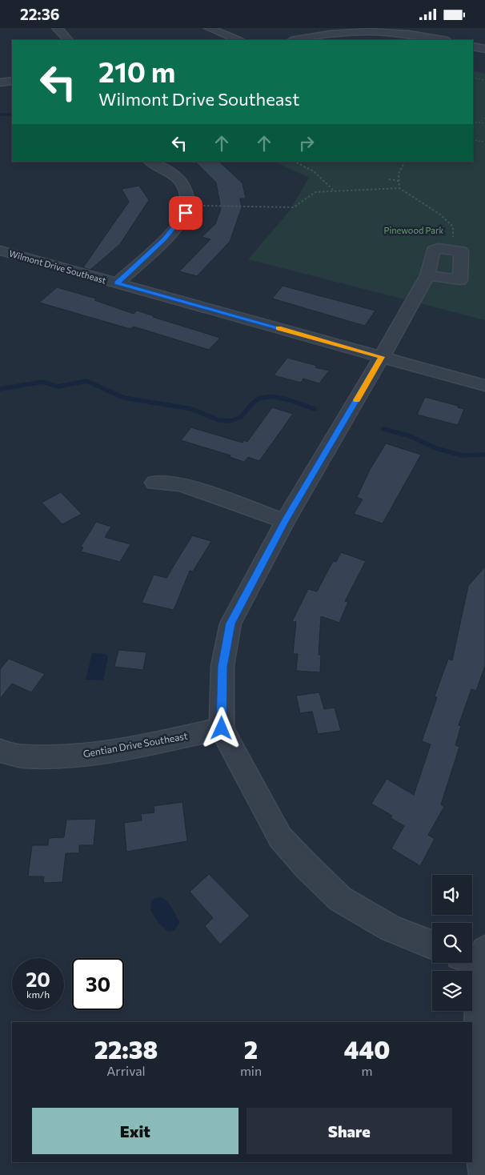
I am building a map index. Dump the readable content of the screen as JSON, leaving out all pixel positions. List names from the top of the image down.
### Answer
{
  "streets": {
    "street": ["Wilmont Drive Southeast", "Gentian Drive Southeast"]
  },
  "parks": ["Pinewood Park"],
  "page": {
    "status": "22:36",
    "turn": ["210 m", "Wilmont Drive Southeast"],
    "speed": "20 km/h",
    "limit": "30",
    "eta": [
      "22:38",
      "Arrival",
      "2",
      "min",
      "440",
      "m"
    ],
    "buttons": ["Exit", "Share"]
  }
}
